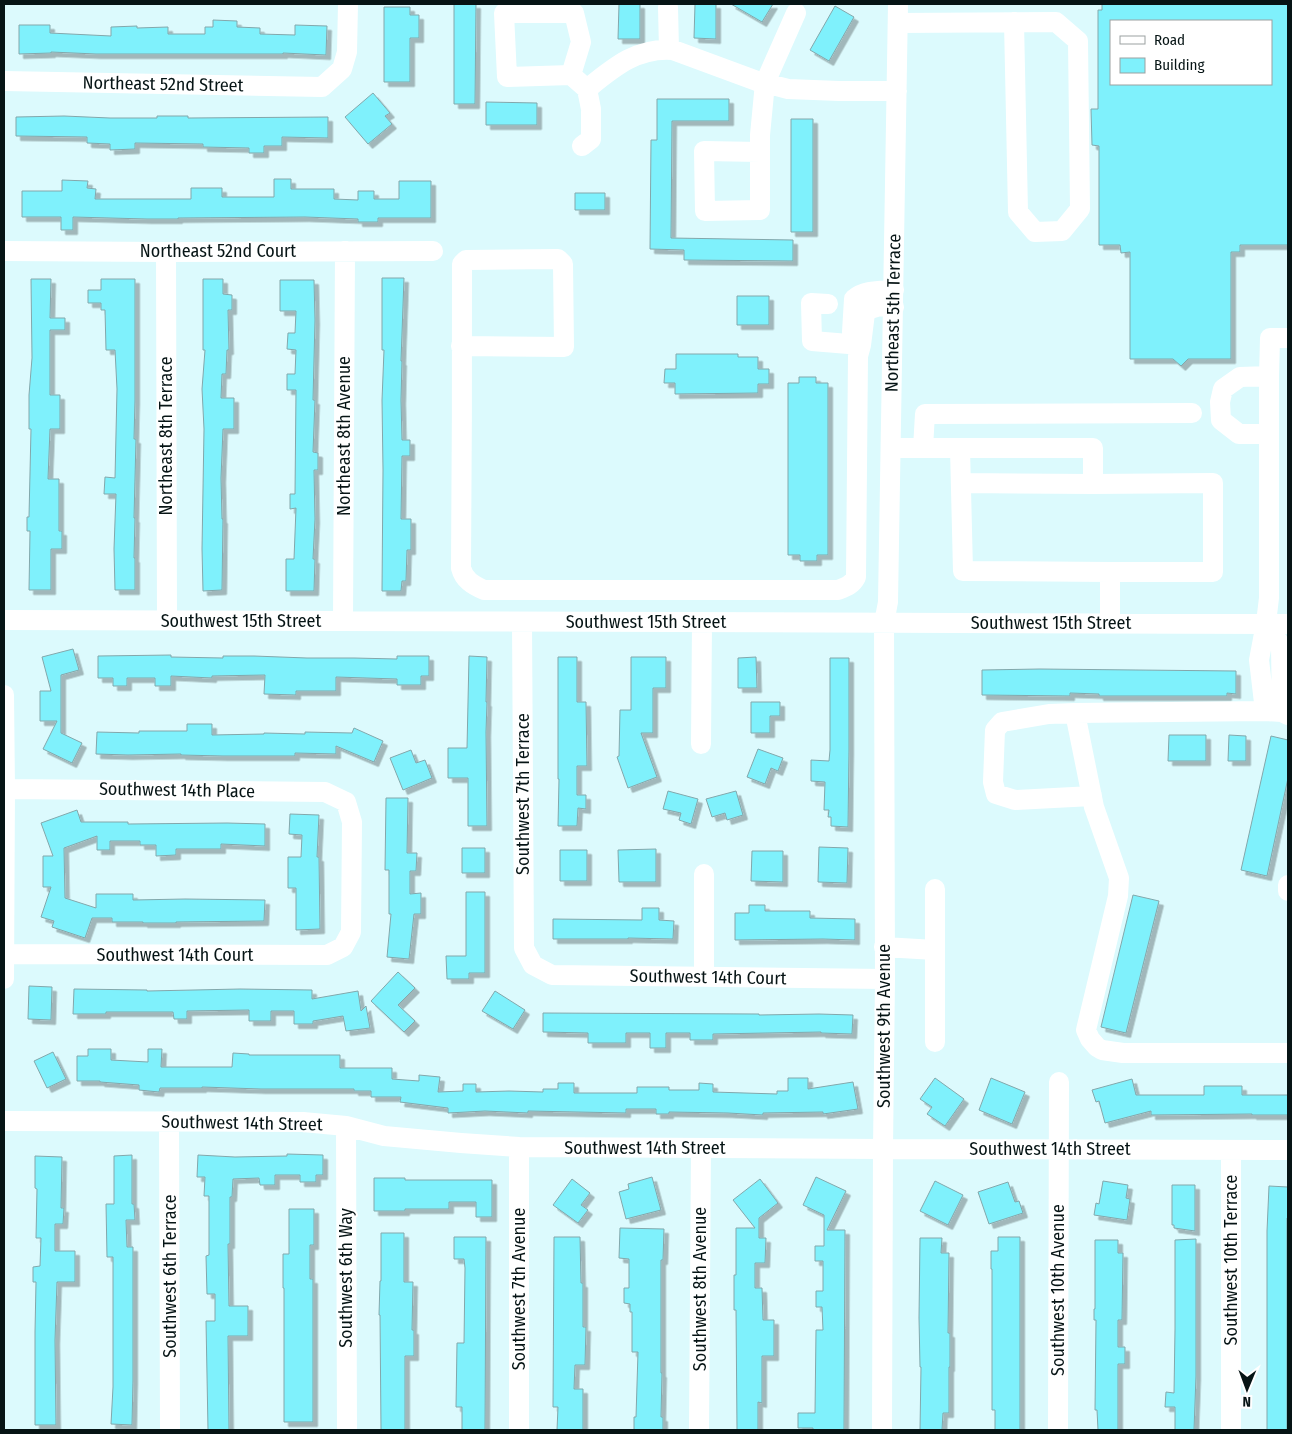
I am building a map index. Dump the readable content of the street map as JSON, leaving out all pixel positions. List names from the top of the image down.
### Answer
{
  "streets": {
    "street": [
      "Northeast 52nd Street",
      "Northeast 52nd Court",
      "Northeast 5th Terrace",
      "Northeast 8th Terrace",
      "Northeast 8th Avenue",
      "Southwest 15th Street",
      "Southwest 14th Place",
      "Southwest 7th Terrace",
      "Southwest 14th Court",
      "Southwest 9th Avenue",
      "Southwest 14th Street",
      "Southwest 10th Terrace",
      "Southwest 6th Terrace",
      "Southwest 6th Way",
      "Southwest 7th Avenue",
      "Southwest 8th Avenue",
      "Southwest 10th Avenue"
    ]
  },
  "crossings": [
    ["Northeast 52nd Court", "Northeast 8th Terrace"],
    ["Northeast 52nd Court", "Northeast 8th Avenue"],
    ["Northeast 5th Terrace", "Southwest 15th Street"],
    ["Northeast 5th Terrace", "Southwest 9th Avenue"],
    ["Northeast 8th Terrace", "Southwest 15th Street"],
    ["Northeast 8th Avenue", "Southwest 15th Street"],
    ["Southwest 15th Street", "Southwest 7th Terrace"],
    ["Southwest 15th Street", "Southwest 9th Avenue"],
    ["Southwest 14th Place", "Southwest 14th Court"],
    ["Southwest 7th Terrace", "Southwest 14th Court"],
    ["Southwest 14th Court", "Southwest 9th Avenue"],
    ["Southwest 9th Avenue", "Southwest 14th Street"],
    ["Southwest 14th Street", "Southwest 10th Terrace"],
    ["Southwest 14th Street", "Southwest 6th Terrace"],
    ["Southwest 14th Street", "Southwest 6th Way"],
    ["Southwest 14th Street", "Southwest 7th Avenue"],
    ["Southwest 14th Street", "Southwest 8th Avenue"],
    ["Southwest 14th Street", "Southwest 10th Avenue"]
  ],
  "legend": ["Road", "Building"],
  "north": "bottom"
}
